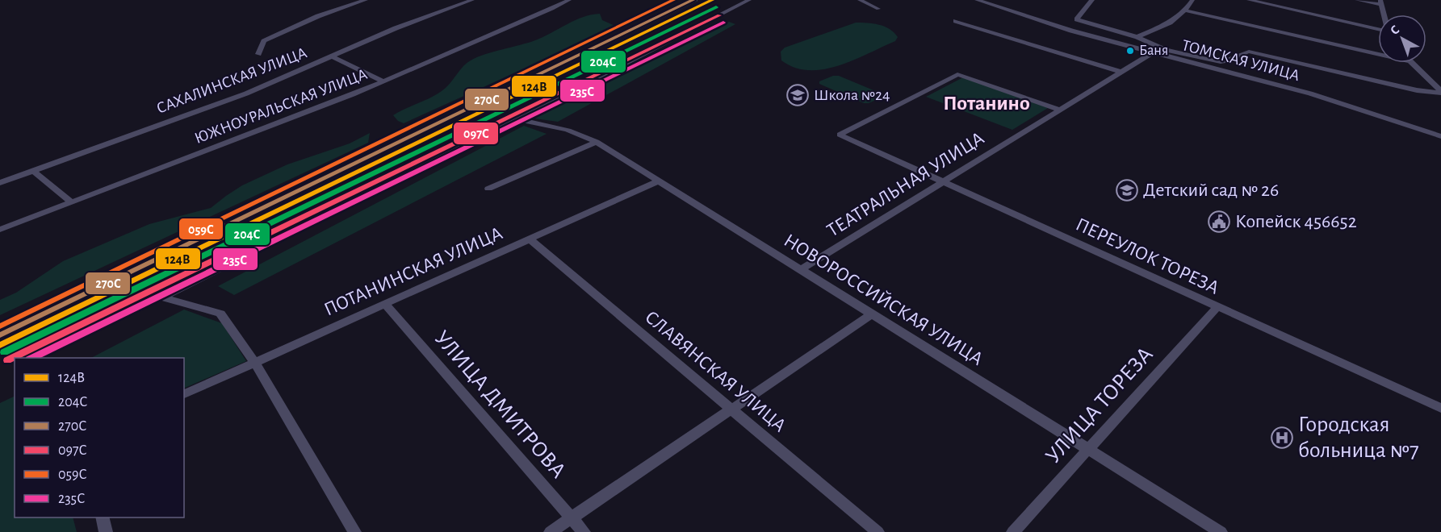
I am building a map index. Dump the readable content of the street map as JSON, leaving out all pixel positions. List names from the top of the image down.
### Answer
{
  "streets": {
    "street": [
      "ТОМСКАЯ УЛИЦА",
      "САХАЛИНСКАЯ УЛИЦА",
      "ЮЖНОУРАЛЬСКАЯ УЛИЦА",
      "ТЕАТРАЛЬНАЯ УЛИЦА",
      "ПЕРЕУЛОК ТОРЕЗА",
      "ПОТАНИНСКАЯ УЛИЦА",
      "НОВОРОССИЙСКАЯ УЛИЦА",
      "СЛАВЯНСКАЯ УЛИЦА",
      "УЛИЦА ДМИТРОВА",
      "УЛИЦА ТОРЕЗА"
    ]
  },
  "crossings": [
    ["ТОМСКАЯ УЛИЦА", "ТЕАТРАЛЬНАЯ УЛИЦА"],
    ["ТЕАТРАЛЬНАЯ УЛИЦА", "ПЕРЕУЛОК ТОРЕЗА"],
    ["ТЕАТРАЛЬНАЯ УЛИЦА", "НОВОРОССИЙСКАЯ УЛИЦА"],
    ["ПЕРЕУЛОК ТОРЕЗА", "УЛИЦА ТОРЕЗА"],
    ["ПОТАНИНСКАЯ УЛИЦА", "НОВОРОССИЙСКАЯ УЛИЦА"],
    ["ПОТАНИНСКАЯ УЛИЦА", "СЛАВЯНСКАЯ УЛИЦА"],
    ["ПОТАНИНСКАЯ УЛИЦА", "УЛИЦА ДМИТРОВА"],
    ["НОВОРОССИЙСКАЯ УЛИЦА", "УЛИЦА ТОРЕЗА"]
  ],
  "districts": ["Потанино"],
  "places": {
    "other": ["Баня"],
    "school or university": ["Школа №24", "Детский сад № 26"],
    "public building": ["Копейск 456652"],
    "hospital": ["Городская больница №7"]
  },
  "lines": [
    "transit line 124В",
    "transit line 270С",
    "transit line 059С",
    "transit line 204С",
    "transit line 097С",
    "transit line 235С"
  ],
  "legend": [
    "124В",
    "204С",
    "270С",
    "097С",
    "059С",
    "235С"
  ],
  "north": "top left"
}
